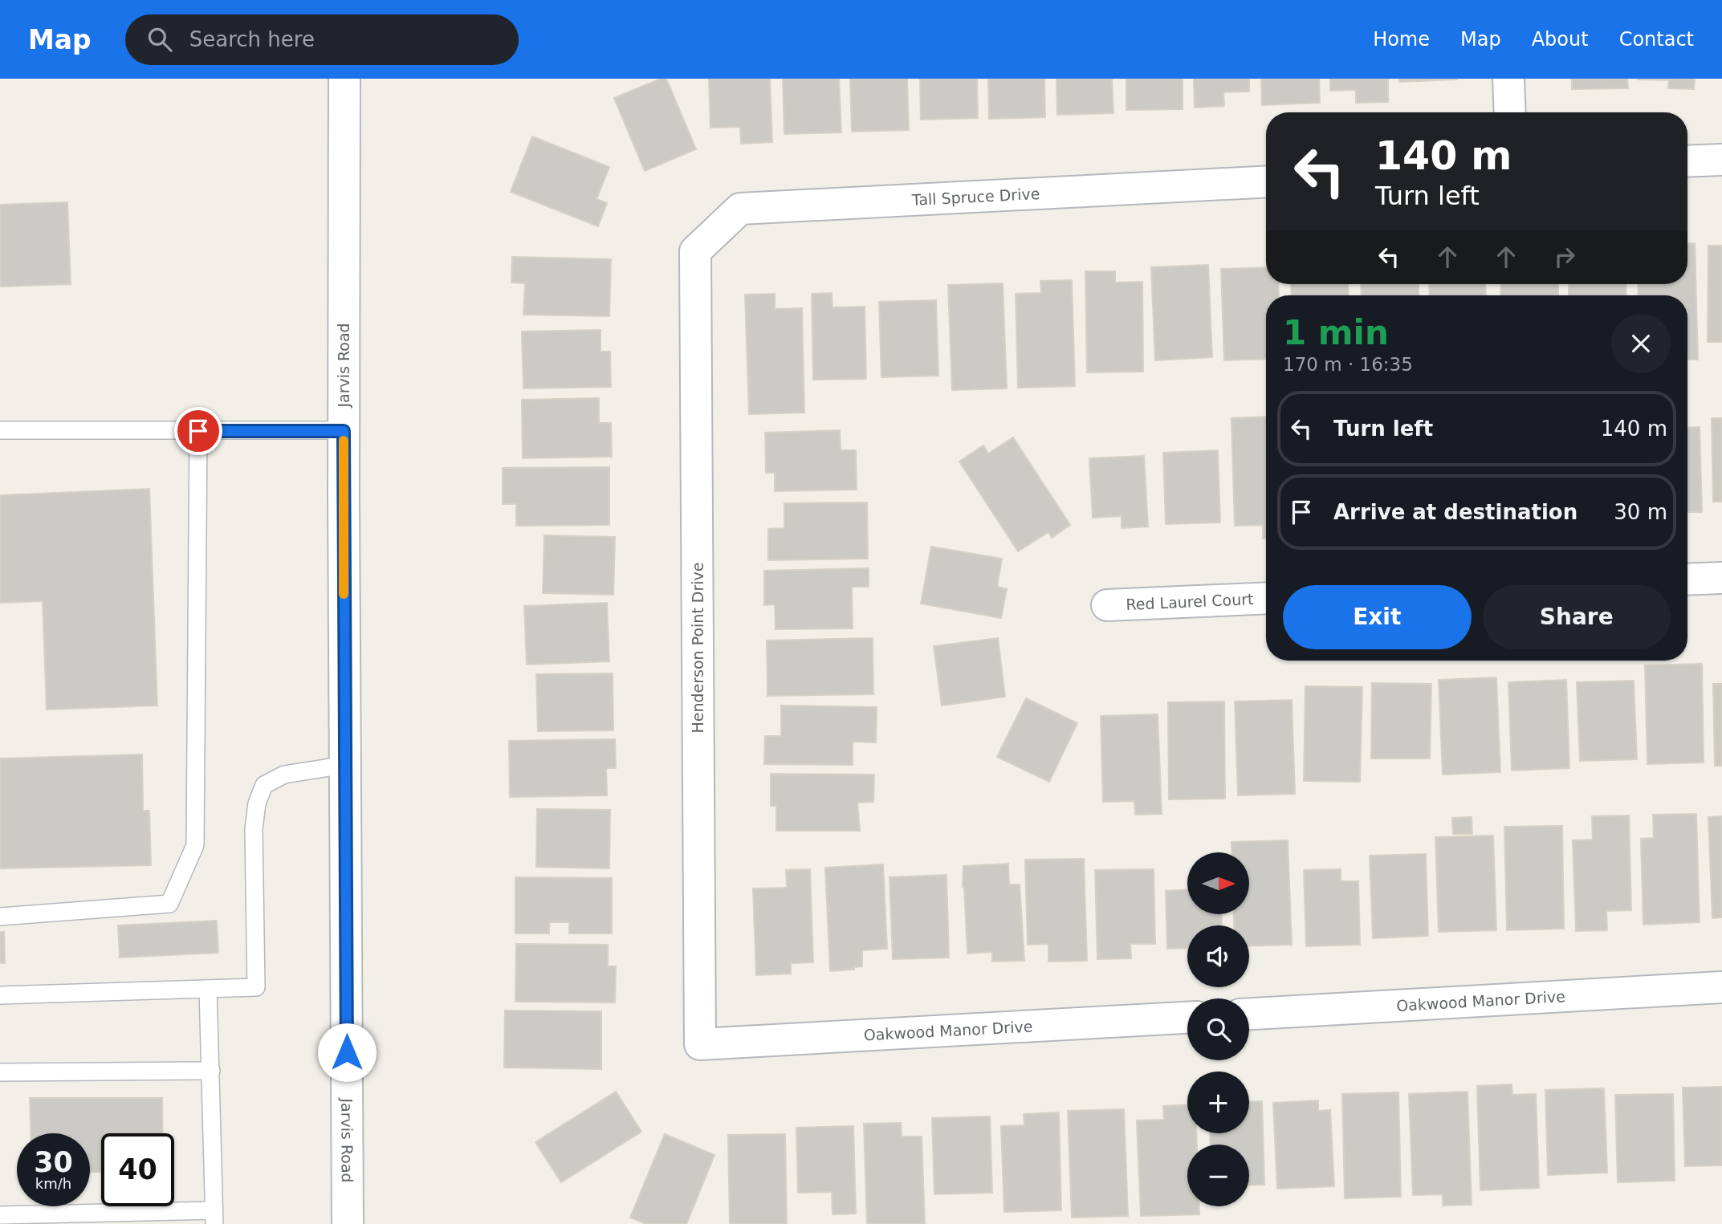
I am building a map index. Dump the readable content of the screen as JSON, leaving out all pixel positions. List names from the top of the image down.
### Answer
{
  "streets": {
    "street": [
      "Tall Spruce Drive",
      "Jarvis Road",
      "Red Laurel Court",
      "Henderson Point Drive",
      "Oakwood Manor Drive"
    ]
  },
  "crossings": [
    ["Tall Spruce Drive", "Henderson Point Drive"],
    ["Henderson Point Drive", "Oakwood Manor Drive"]
  ],
  "north": "right",
  "page": {
    "header": "Map",
    "search": "Search here",
    "nav": [
      "Home",
      "Map",
      "About",
      "Contact"
    ],
    "turn": ["140 m", "Turn left"],
    "heading": ["1 min", "170 m · 16:35"],
    "list": [
      {
        "name": "Turn left",
        "value": "140 m"
      },
      {
        "name": "Arrive at destination",
        "value": "30 m"
      }
    ],
    "buttons": ["Exit", "Share"],
    "map_buttons": ["+", "−"],
    "speed": "30 km/h",
    "limit": "40"
  }
}
